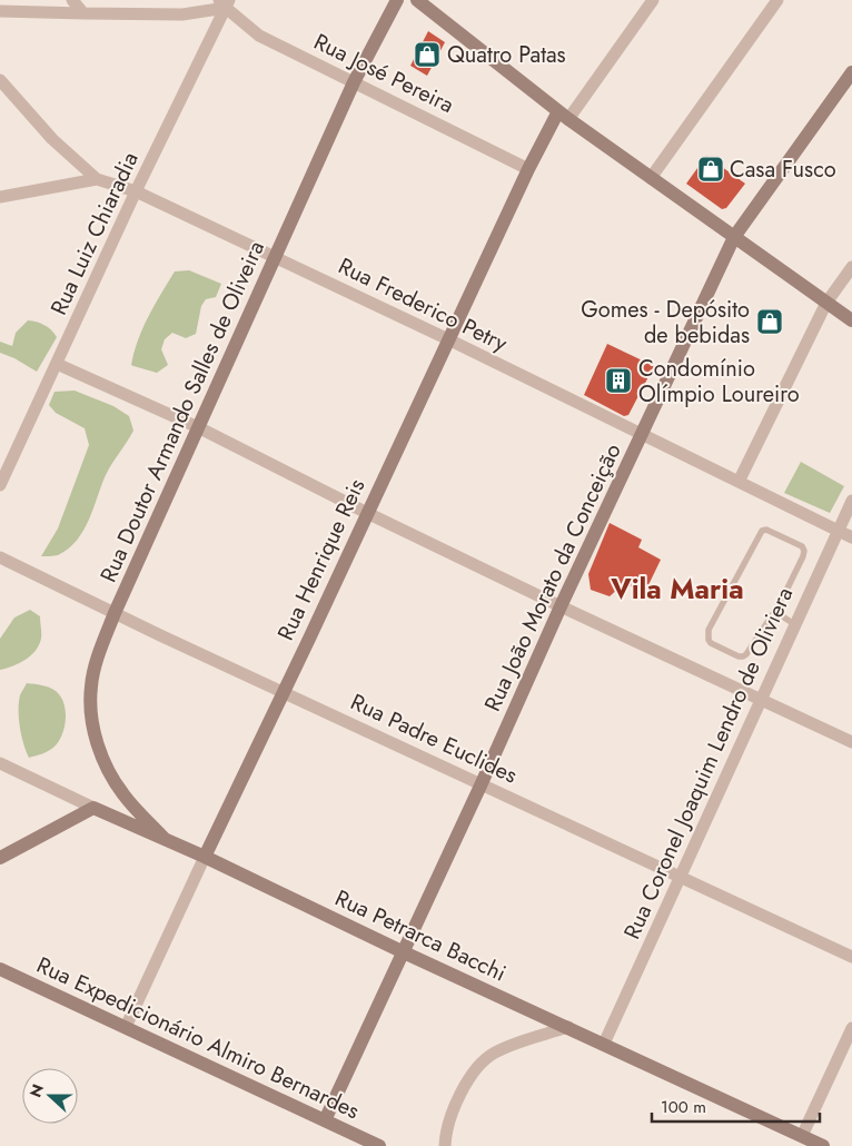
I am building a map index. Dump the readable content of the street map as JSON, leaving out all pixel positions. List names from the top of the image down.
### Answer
{
  "streets": {
    "street": [
      "Rua José Pereira",
      "Rua Luiz Chiaradia",
      "Rua Frederico Petry",
      "Rua Doutor Armando Salles de Oliveira",
      "Rua Henrique Reis",
      "Rua João Morato da Conceição",
      "Rua Padre Euclides",
      "Rua Coronel Joaquim Lendro de Oliviera",
      "Rua Petrarca Bacchi",
      "Rua Expedicionário Almiro Bernardes"
    ]
  },
  "crossings": [
    ["Rua José Pereira", "Rua Luiz Chiaradia"],
    ["Rua José Pereira", "Rua Doutor Armando Salles de Oliveira"],
    ["Rua José Pereira", "Rua Henrique Reis"],
    ["Rua Luiz Chiaradia", "Rua Frederico Petry"],
    ["Rua Frederico Petry", "Rua Doutor Armando Salles de Oliveira"],
    ["Rua Frederico Petry", "Rua Henrique Reis"],
    ["Rua Frederico Petry", "Rua João Morato da Conceição"],
    ["Rua Frederico Petry", "Rua Coronel Joaquim Lendro de Oliviera"],
    ["Rua Doutor Armando Salles de Oliveira", "Rua Padre Euclides"],
    ["Rua Doutor Armando Salles de Oliveira", "Rua Petrarca Bacchi"],
    ["Rua Henrique Reis", "Rua Padre Euclides"],
    ["Rua Henrique Reis", "Rua Petrarca Bacchi"],
    ["Rua Henrique Reis", "Rua Expedicionário Almiro Bernardes"],
    ["Rua João Morato da Conceição", "Rua Padre Euclides"],
    ["Rua João Morato da Conceição", "Rua Petrarca Bacchi"],
    ["Rua João Morato da Conceição", "Rua Expedicionário Almiro Bernardes"],
    ["Rua Padre Euclides", "Rua Coronel Joaquim Lendro de Oliviera"],
    ["Rua Coronel Joaquim Lendro de Oliviera", "Rua Petrarca Bacchi"]
  ],
  "districts": ["Vila Maria"],
  "places": {
    "shop": ["Quatro Patas", "Casa Fusco", "Gomes - Depósito de bebidas"],
    "building": ["Condomínio Olímpio Loureiro"]
  },
  "scale_bar": "100 m",
  "north": "left"
}
